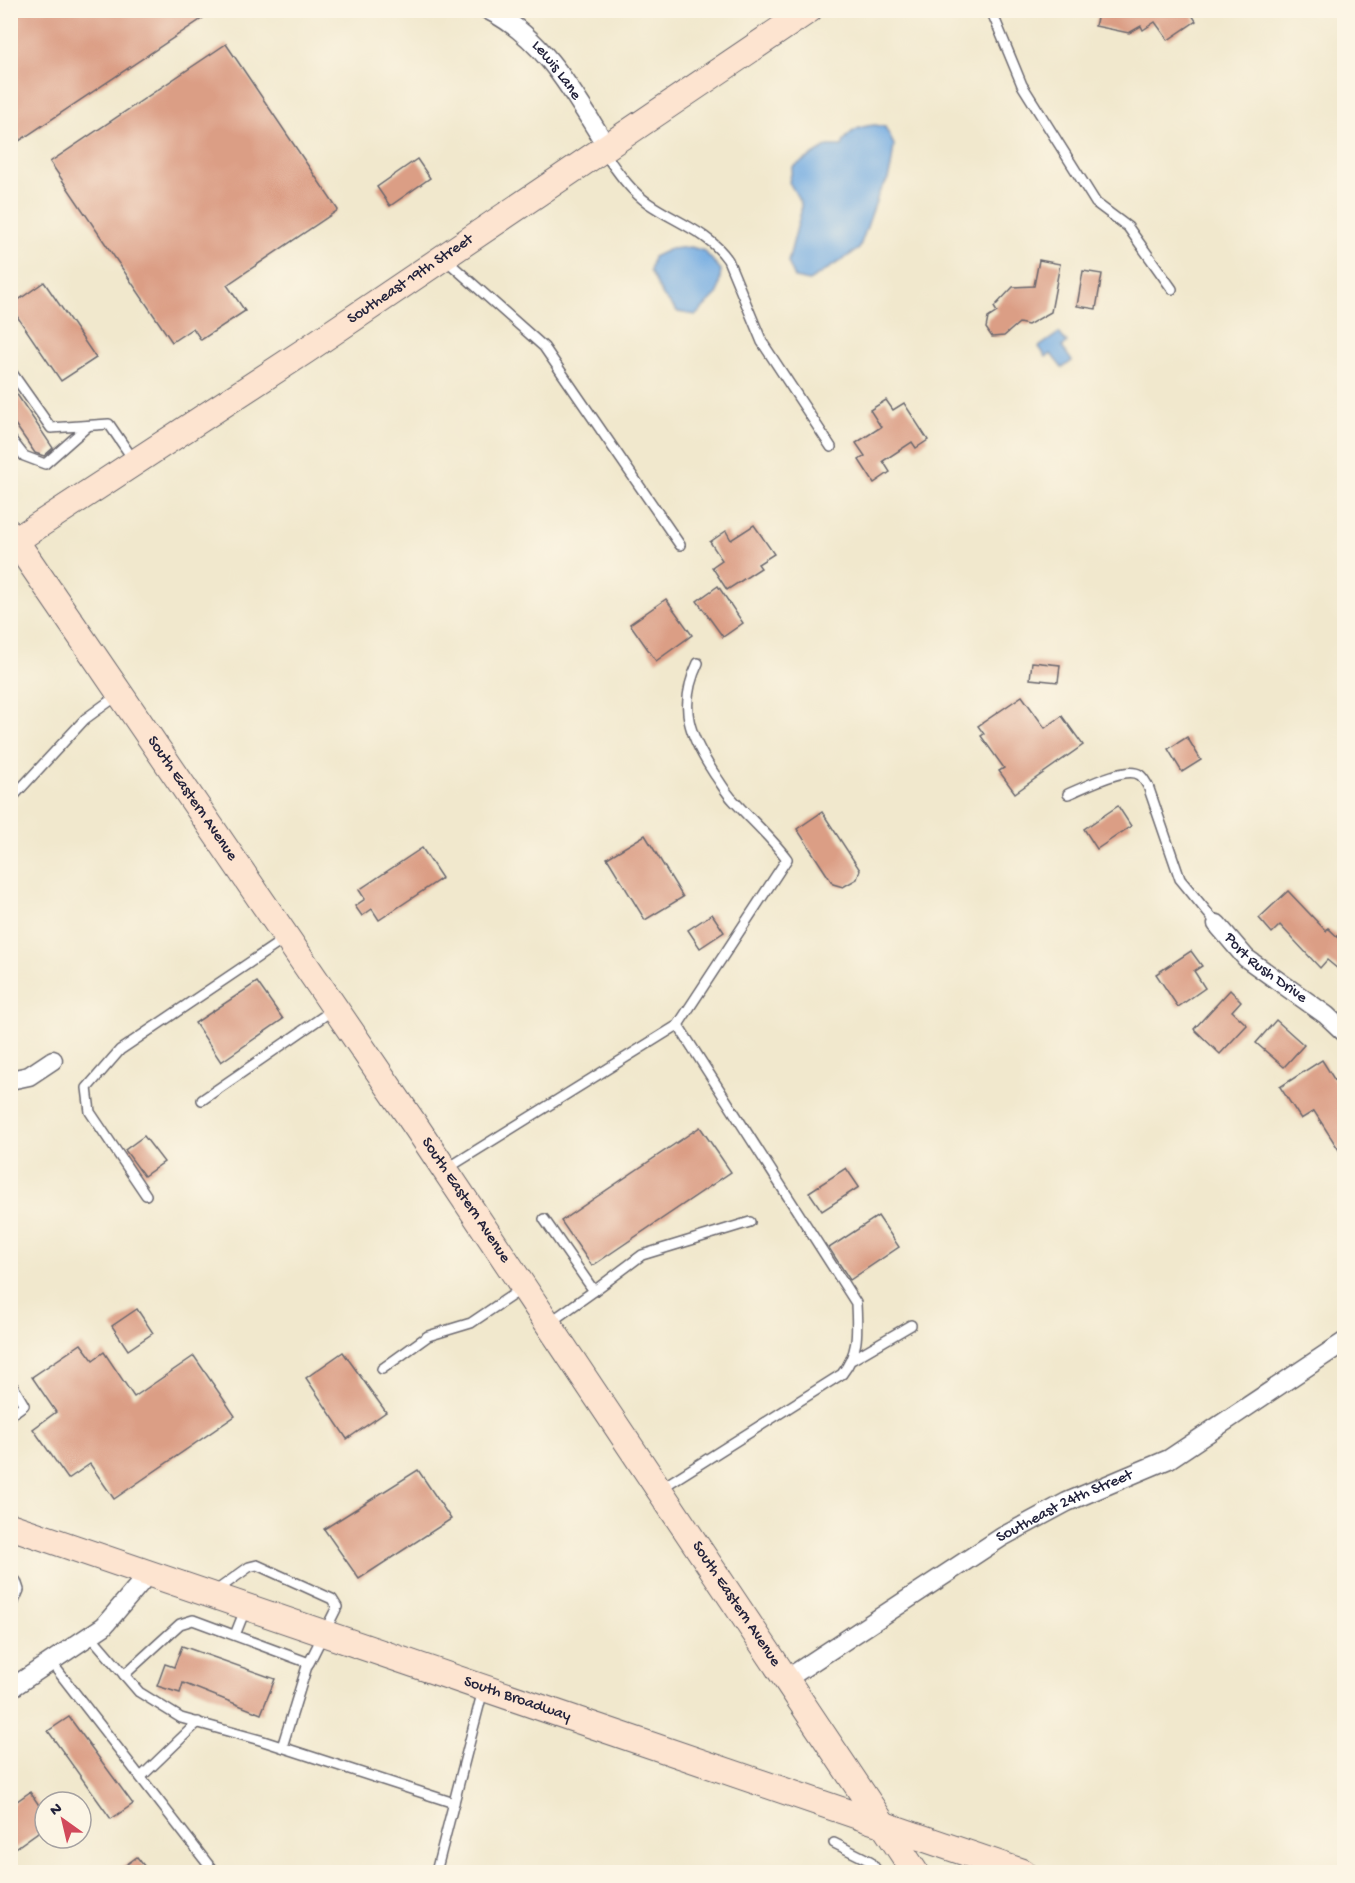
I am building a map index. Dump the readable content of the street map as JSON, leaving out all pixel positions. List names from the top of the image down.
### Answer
{
  "streets": {
    "street": [
      "Lewis Lane",
      "Southeast 19th Street",
      "South Eastern Avenue",
      "Port Rush Drive",
      "Southeast 24th Street",
      "South Broadway"
    ]
  },
  "crossings": [
    ["Lewis Lane", "Southeast 19th Street"],
    ["Southeast 19th Street", "South Eastern Avenue"],
    ["South Eastern Avenue", "Southeast 24th Street"],
    ["South Eastern Avenue", "South Broadway"]
  ],
  "north": "top left"
}
